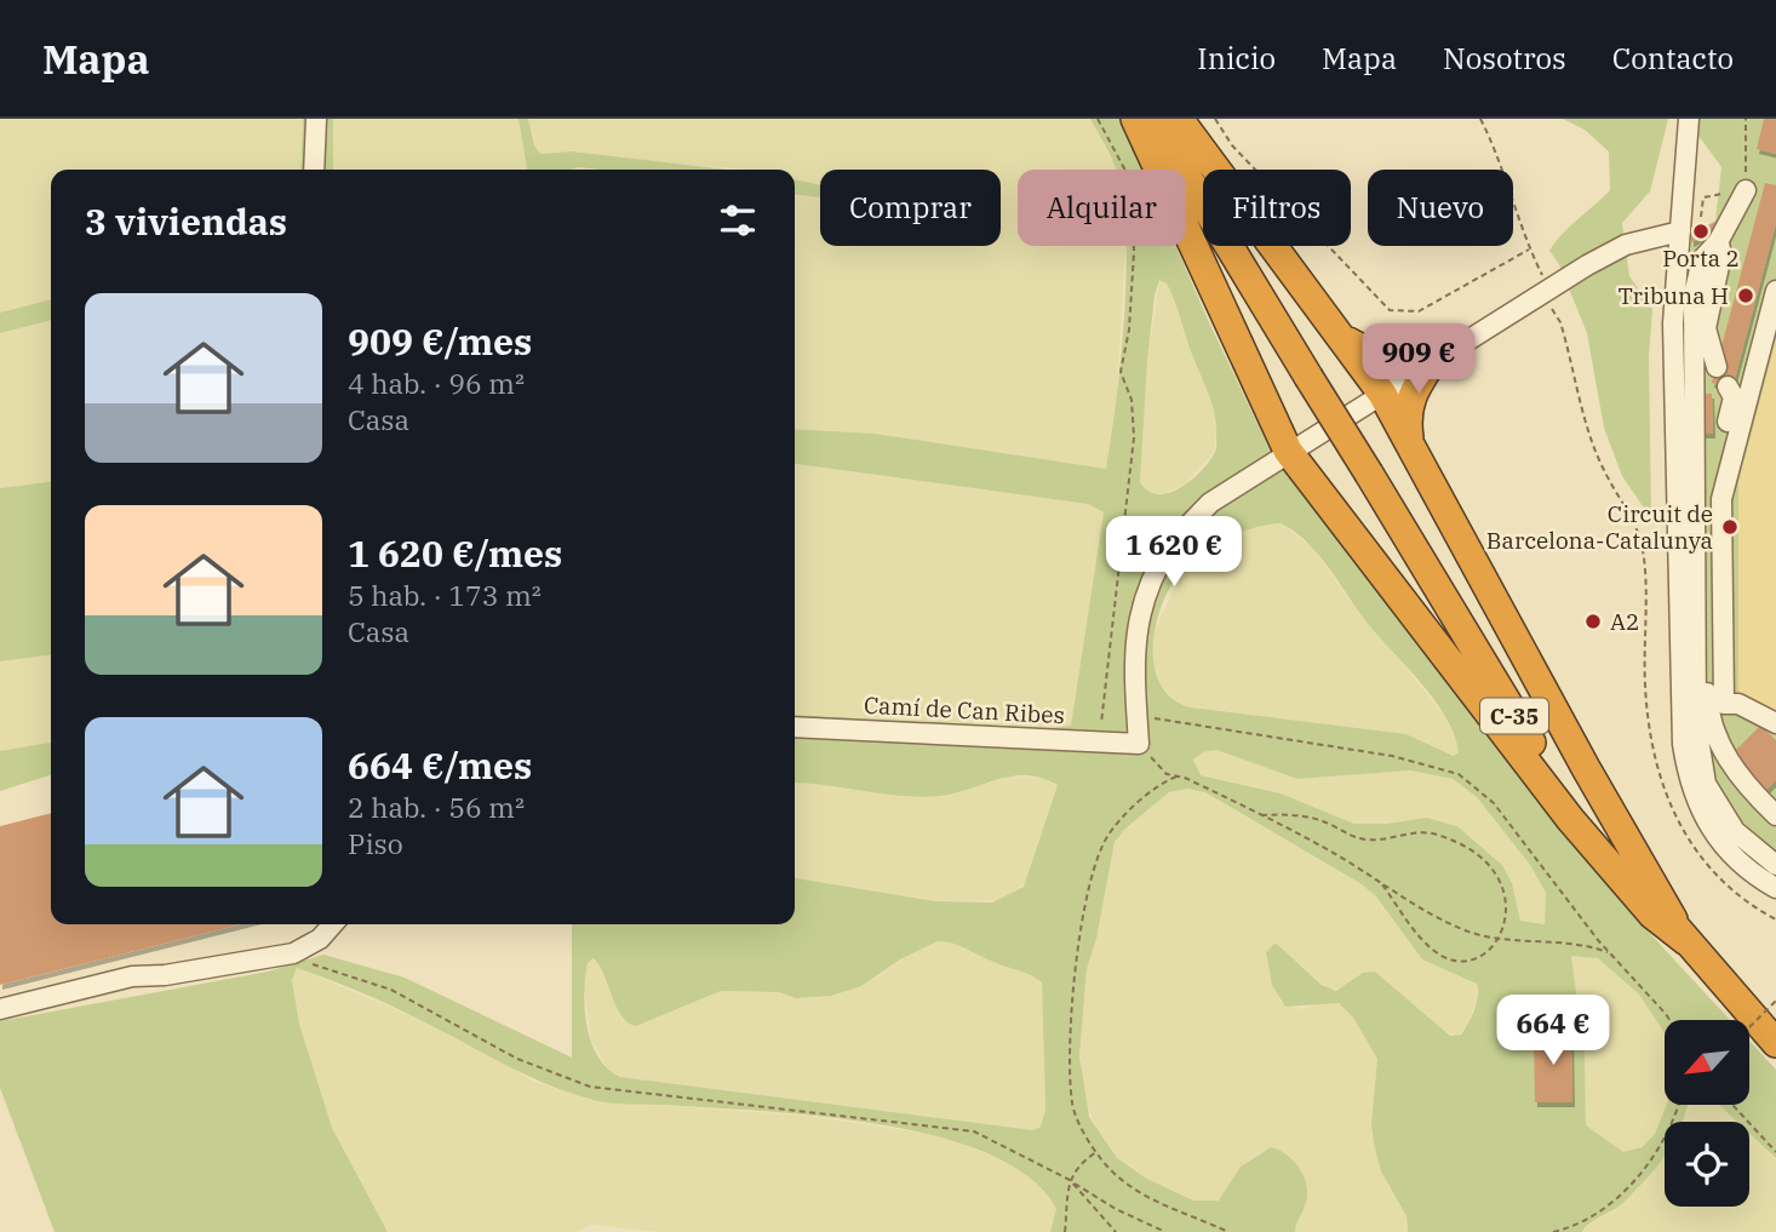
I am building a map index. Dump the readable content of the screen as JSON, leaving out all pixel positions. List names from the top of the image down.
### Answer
{
  "streets": {
    "highway": ["C-35"],
    "street": ["Camí de Can Ribes"]
  },
  "places": [
    "Porta 2",
    "Tribuna H",
    "Circuit de Barcelona-Catalunya",
    "A2"
  ],
  "north": "bottom left",
  "page": {
    "header": "Mapa",
    "nav": [
      "Inicio",
      "Mapa",
      "Nosotros",
      "Contacto"
    ],
    "chip": [
      "Comprar",
      "Alquilar",
      "Filtros",
      "Nuevo"
    ],
    "heading": "3 viviendas",
    "list": [
      {
        "name": "909 €/mes",
        "note": "4 hab. · 96 m² · Casa"
      },
      {
        "name": "1 620 €/mes",
        "note": "5 hab. · 173 m² · Casa"
      },
      {
        "name": "664 €/mes",
        "note": "2 hab. · 56 m² · Piso"
      }
    ],
    "price": ["909 €", "1 620 €", "664 €"]
  }
}
